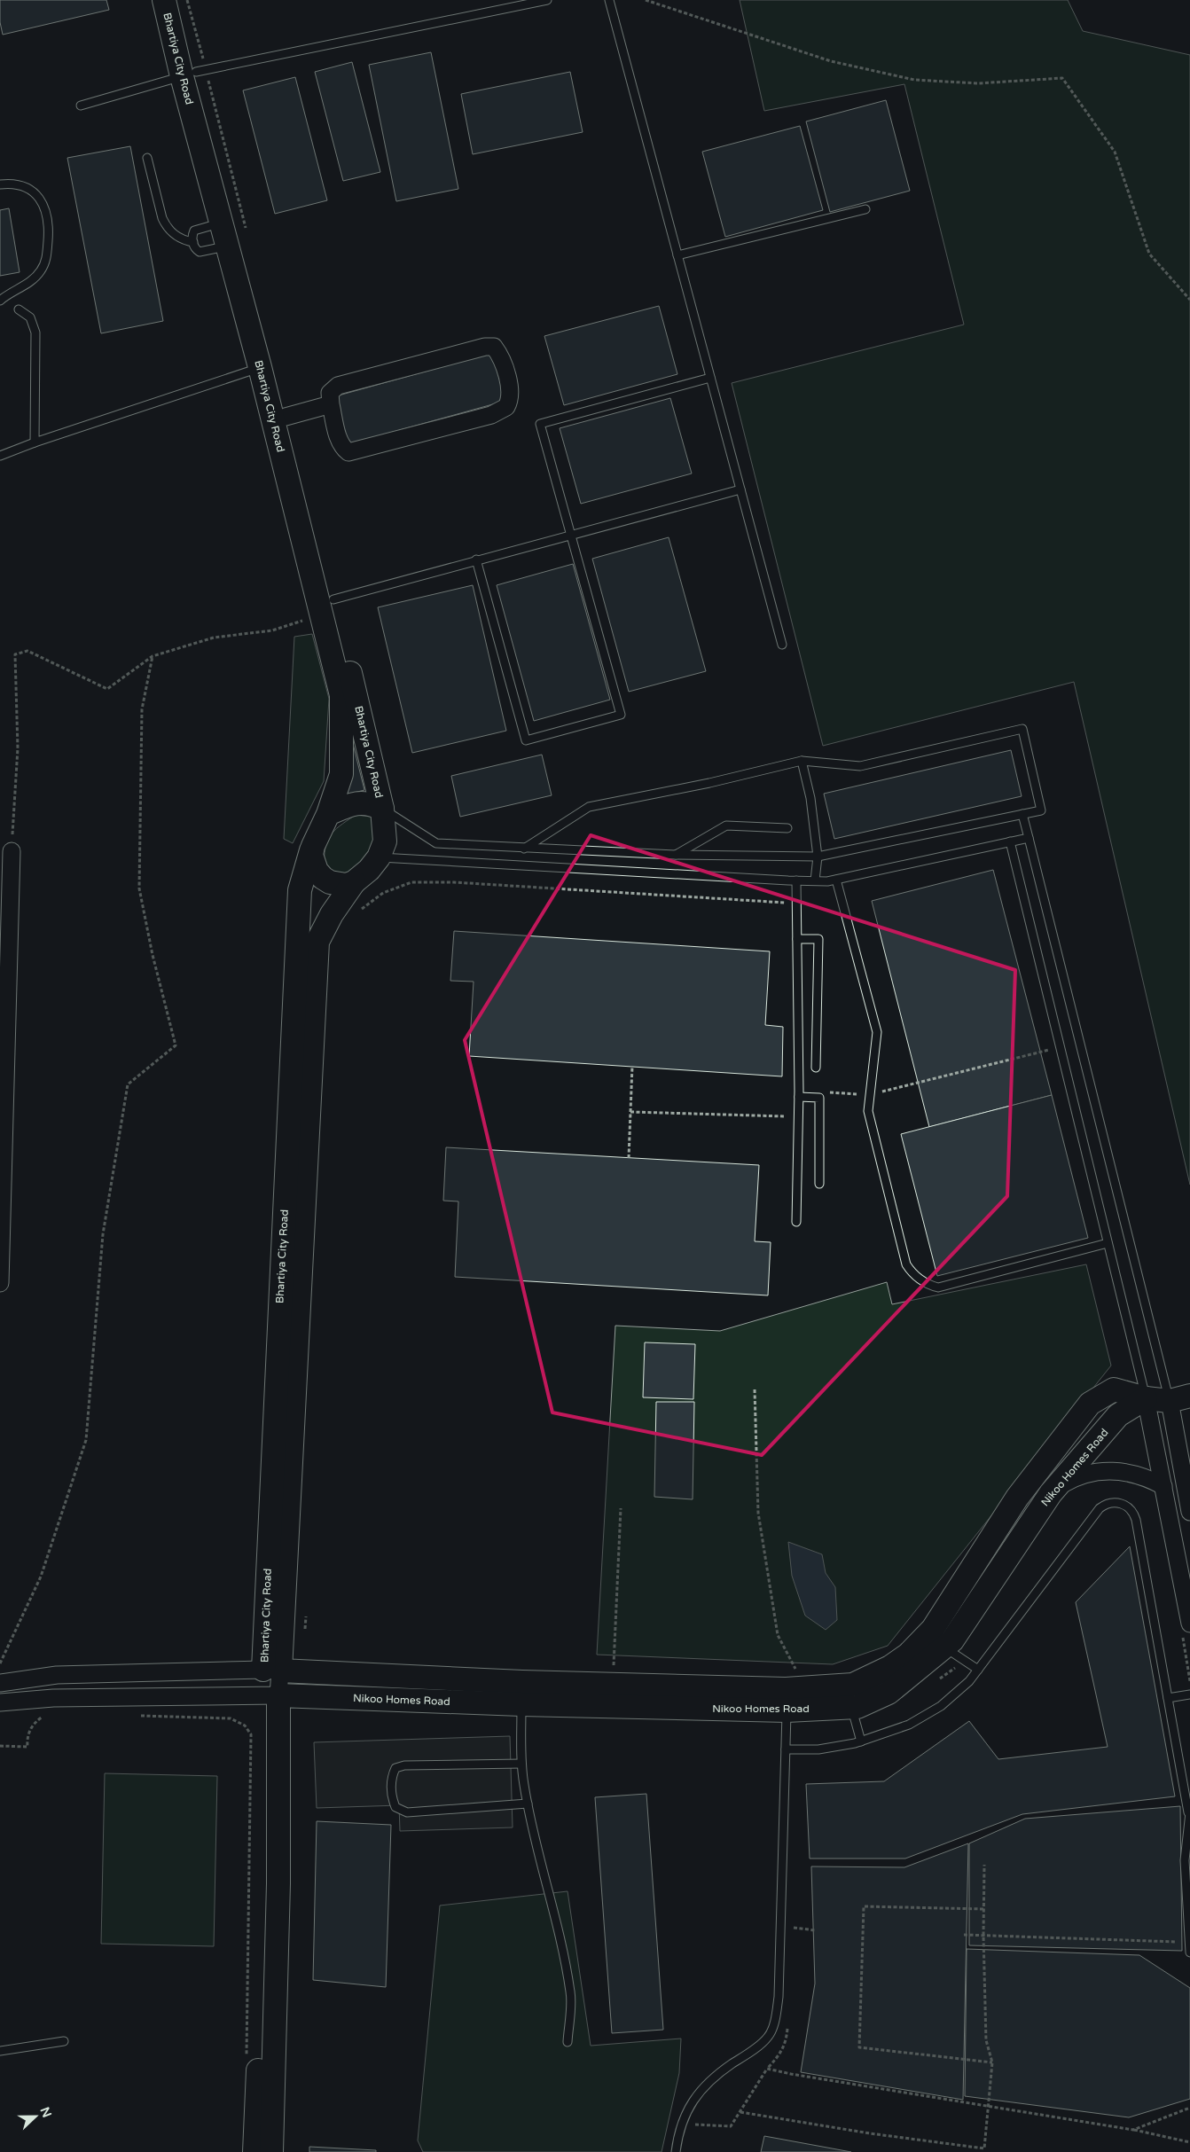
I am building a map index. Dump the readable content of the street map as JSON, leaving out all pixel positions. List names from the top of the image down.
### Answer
{
  "streets": {
    "street": ["Bhartiya City Road", "Nikoo Homes Road"]
  },
  "crossings": [
    ["Bhartiya City Road", "Nikoo Homes Road"]
  ],
  "north": "right"
}
